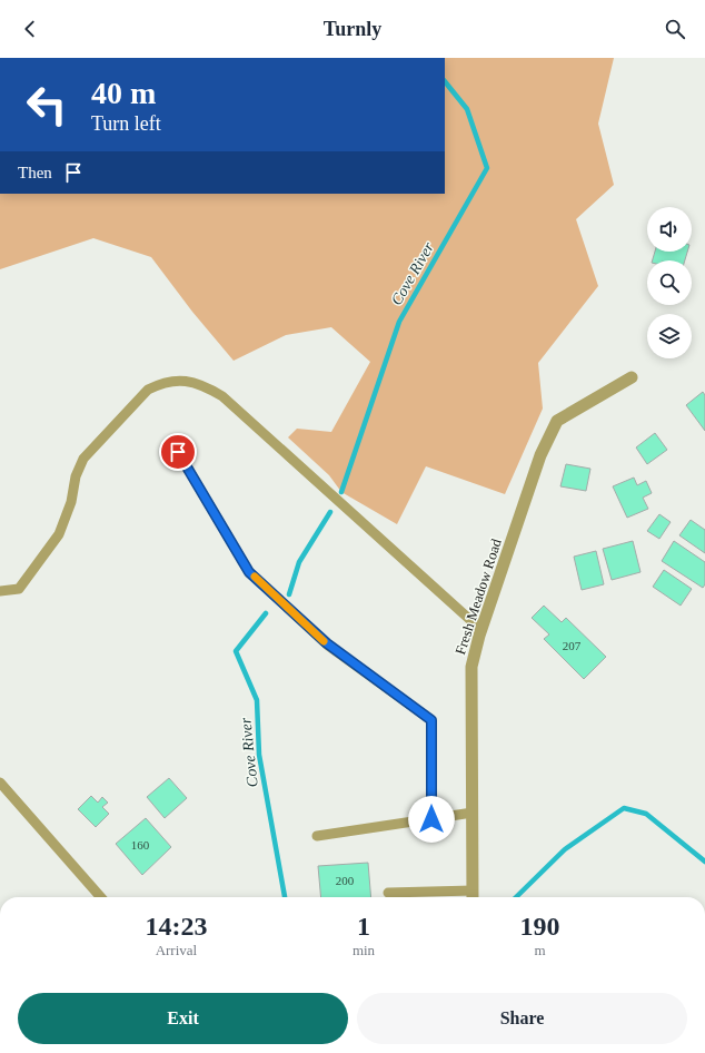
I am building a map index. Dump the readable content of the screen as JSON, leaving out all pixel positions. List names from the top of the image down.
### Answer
{
  "streets": {
    "street": ["Fresh Meadow Road"]
  },
  "water": ["Cove River"],
  "house_numbers": ["207", "160", "200"],
  "page": {
    "header": "Turnly",
    "turn": ["40 m", "Turn left"],
    "then": "Then",
    "eta": [
      "14:23",
      "Arrival",
      "1",
      "min",
      "190",
      "m"
    ],
    "buttons": ["Exit", "Share"]
  }
}
